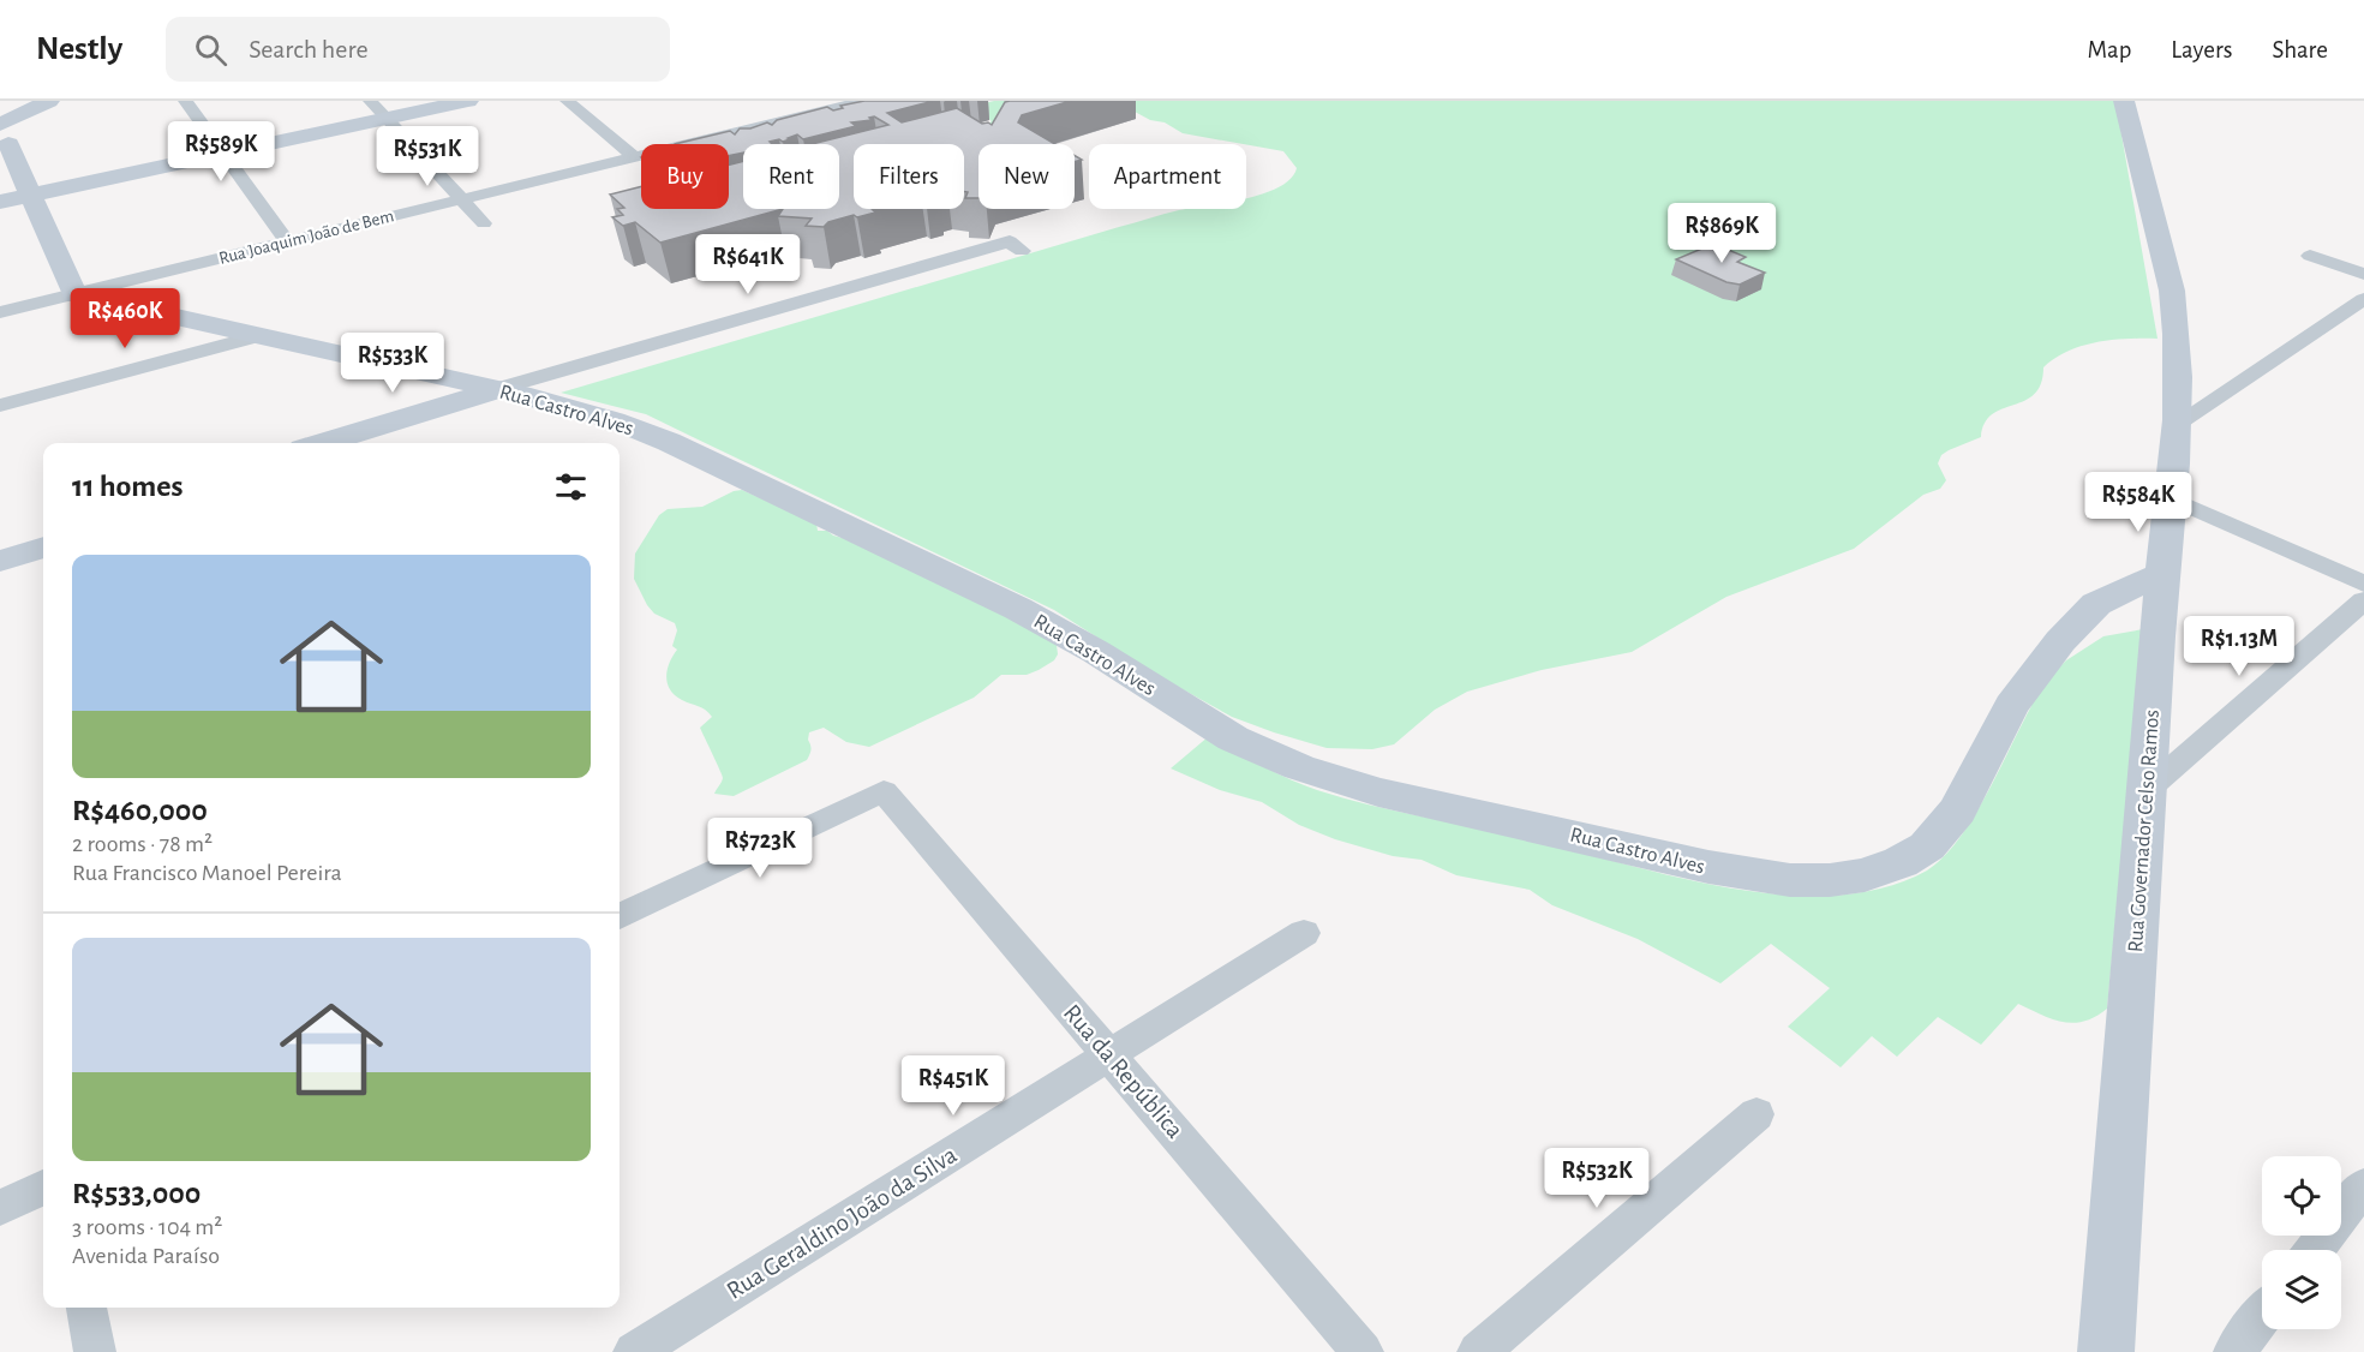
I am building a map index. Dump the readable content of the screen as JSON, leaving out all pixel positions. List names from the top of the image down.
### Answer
{
  "streets": {
    "street": [
      "Rua Joaquim João de Bem",
      "Rua Castro Alves",
      "Rua Governador Celso Ramos",
      "Rua da República",
      "Rua Geraldino João da Silva"
    ]
  },
  "crossings": [
    ["Rua Joaquim João de Bem", "Rua Castro Alves"],
    ["Rua Castro Alves", "Rua Governador Celso Ramos"],
    ["Rua da República", "Rua Geraldino João da Silva"]
  ],
  "page": {
    "header": "Nestly",
    "search": "Search here",
    "nav": ["Map", "Layers", "Share"],
    "price": [
      "R$589K",
      "R$531K",
      "R$869K",
      "R$641K",
      "R$460K",
      "R$533K",
      "R$584K",
      "R$1.13M",
      "R$723K",
      "R$451K",
      "R$532K"
    ],
    "chip": [
      "Buy",
      "Rent",
      "Filters",
      "New",
      "Apartment"
    ],
    "heading": "11 homes",
    "list": [
      {
        "name": "R$460,000",
        "note": "2 rooms · 78 m² · Rua Francisco Manoel Pereira"
      },
      {
        "name": "R$533,000",
        "note": "3 rooms · 104 m² · Avenida Paraíso"
      }
    ]
  }
}
